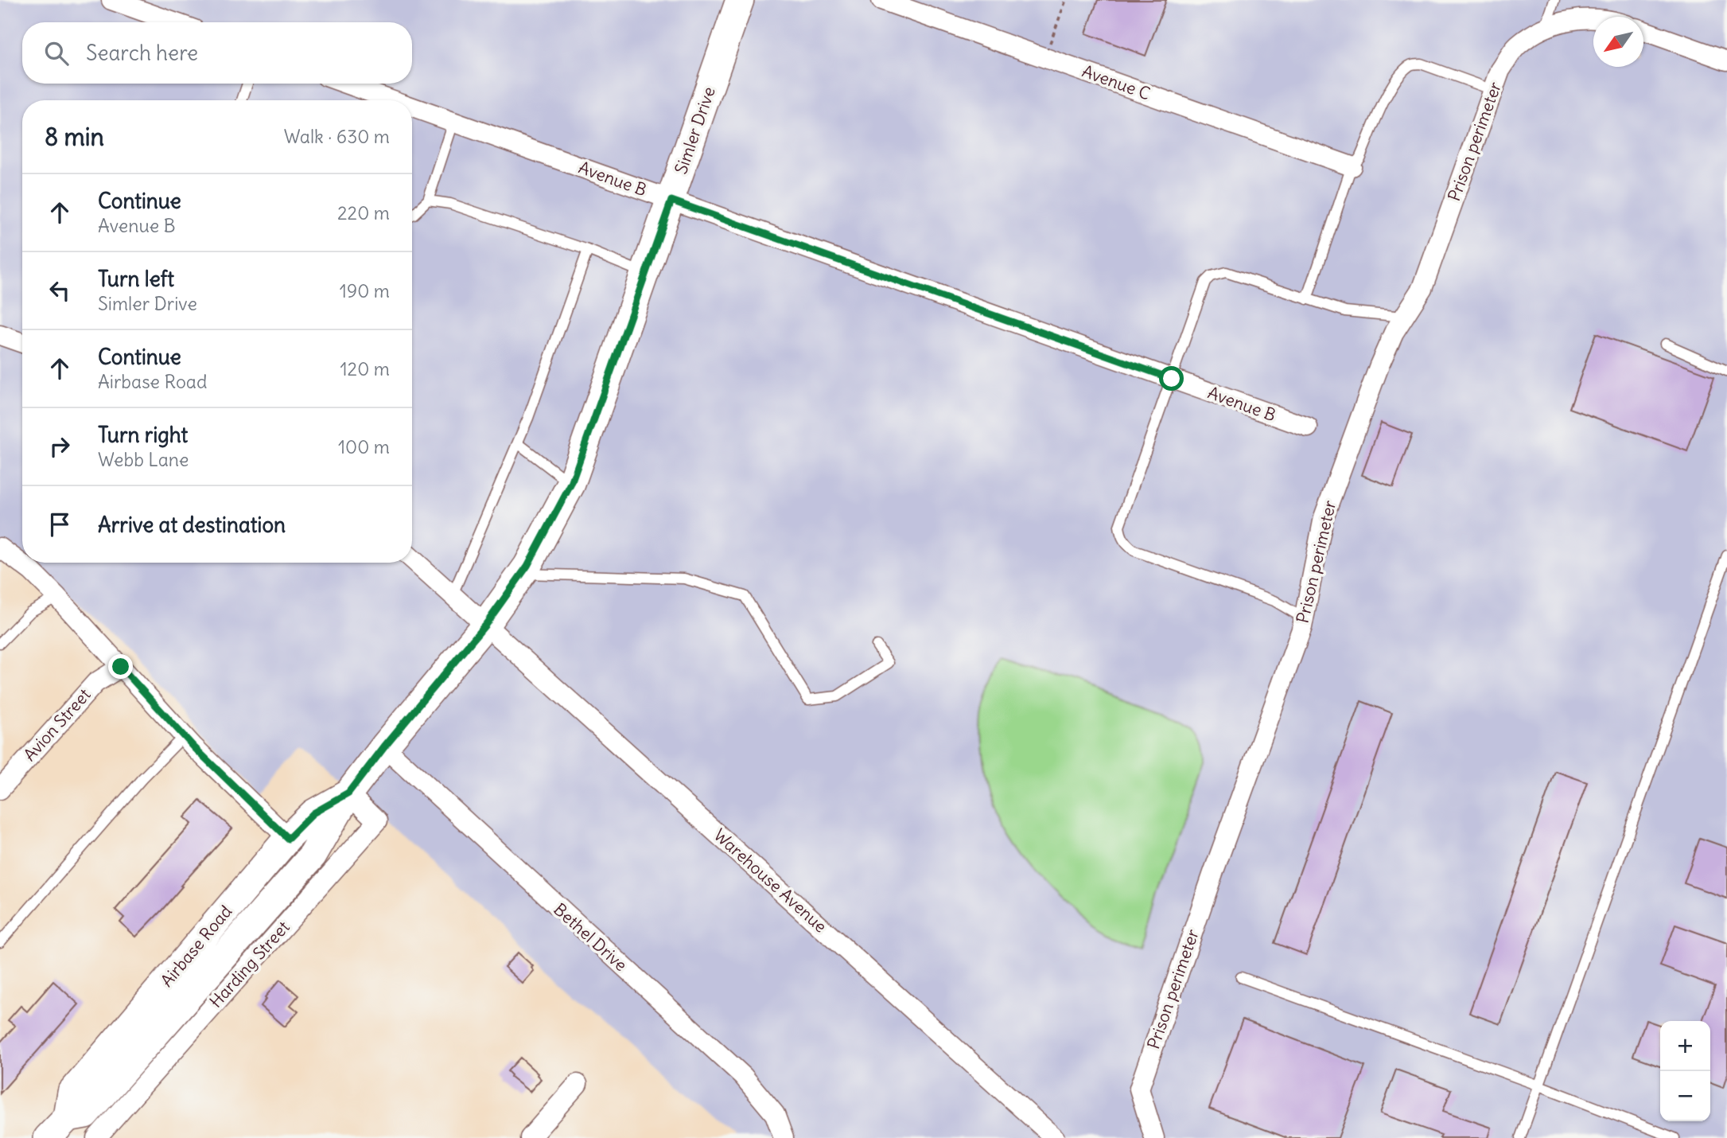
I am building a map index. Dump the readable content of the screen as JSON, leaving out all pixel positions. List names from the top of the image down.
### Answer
{
  "streets": {
    "street": [
      "Avenue C",
      "Simler Drive",
      "Prison perimeter",
      "Avenue B",
      "Avion Street",
      "Warehouse Avenue",
      "Bethel Drive",
      "Airbase Road",
      "Harding Street"
    ]
  },
  "crossings": [
    ["Simler Drive", "Avenue B"],
    ["Simler Drive", "Warehouse Avenue"],
    ["Simler Drive", "Airbase Road"],
    ["Warehouse Avenue", "Airbase Road"],
    ["Bethel Drive", "Airbase Road"],
    ["Airbase Road", "Harding Street"]
  ],
  "north": "bottom left",
  "page": {
    "search": "Search here",
    "heading": ["8 min", "Walk · 630 m"],
    "list": [
      ["Continue", "Avenue B", "220 m"],
      ["Turn left", "Simler Drive", "190 m"],
      ["Continue", "Airbase Road", "120 m"],
      ["Turn right", "Webb Lane", "100 m"],
      "Arrive at destination"
    ],
    "map_buttons": ["+", "−"]
  }
}
